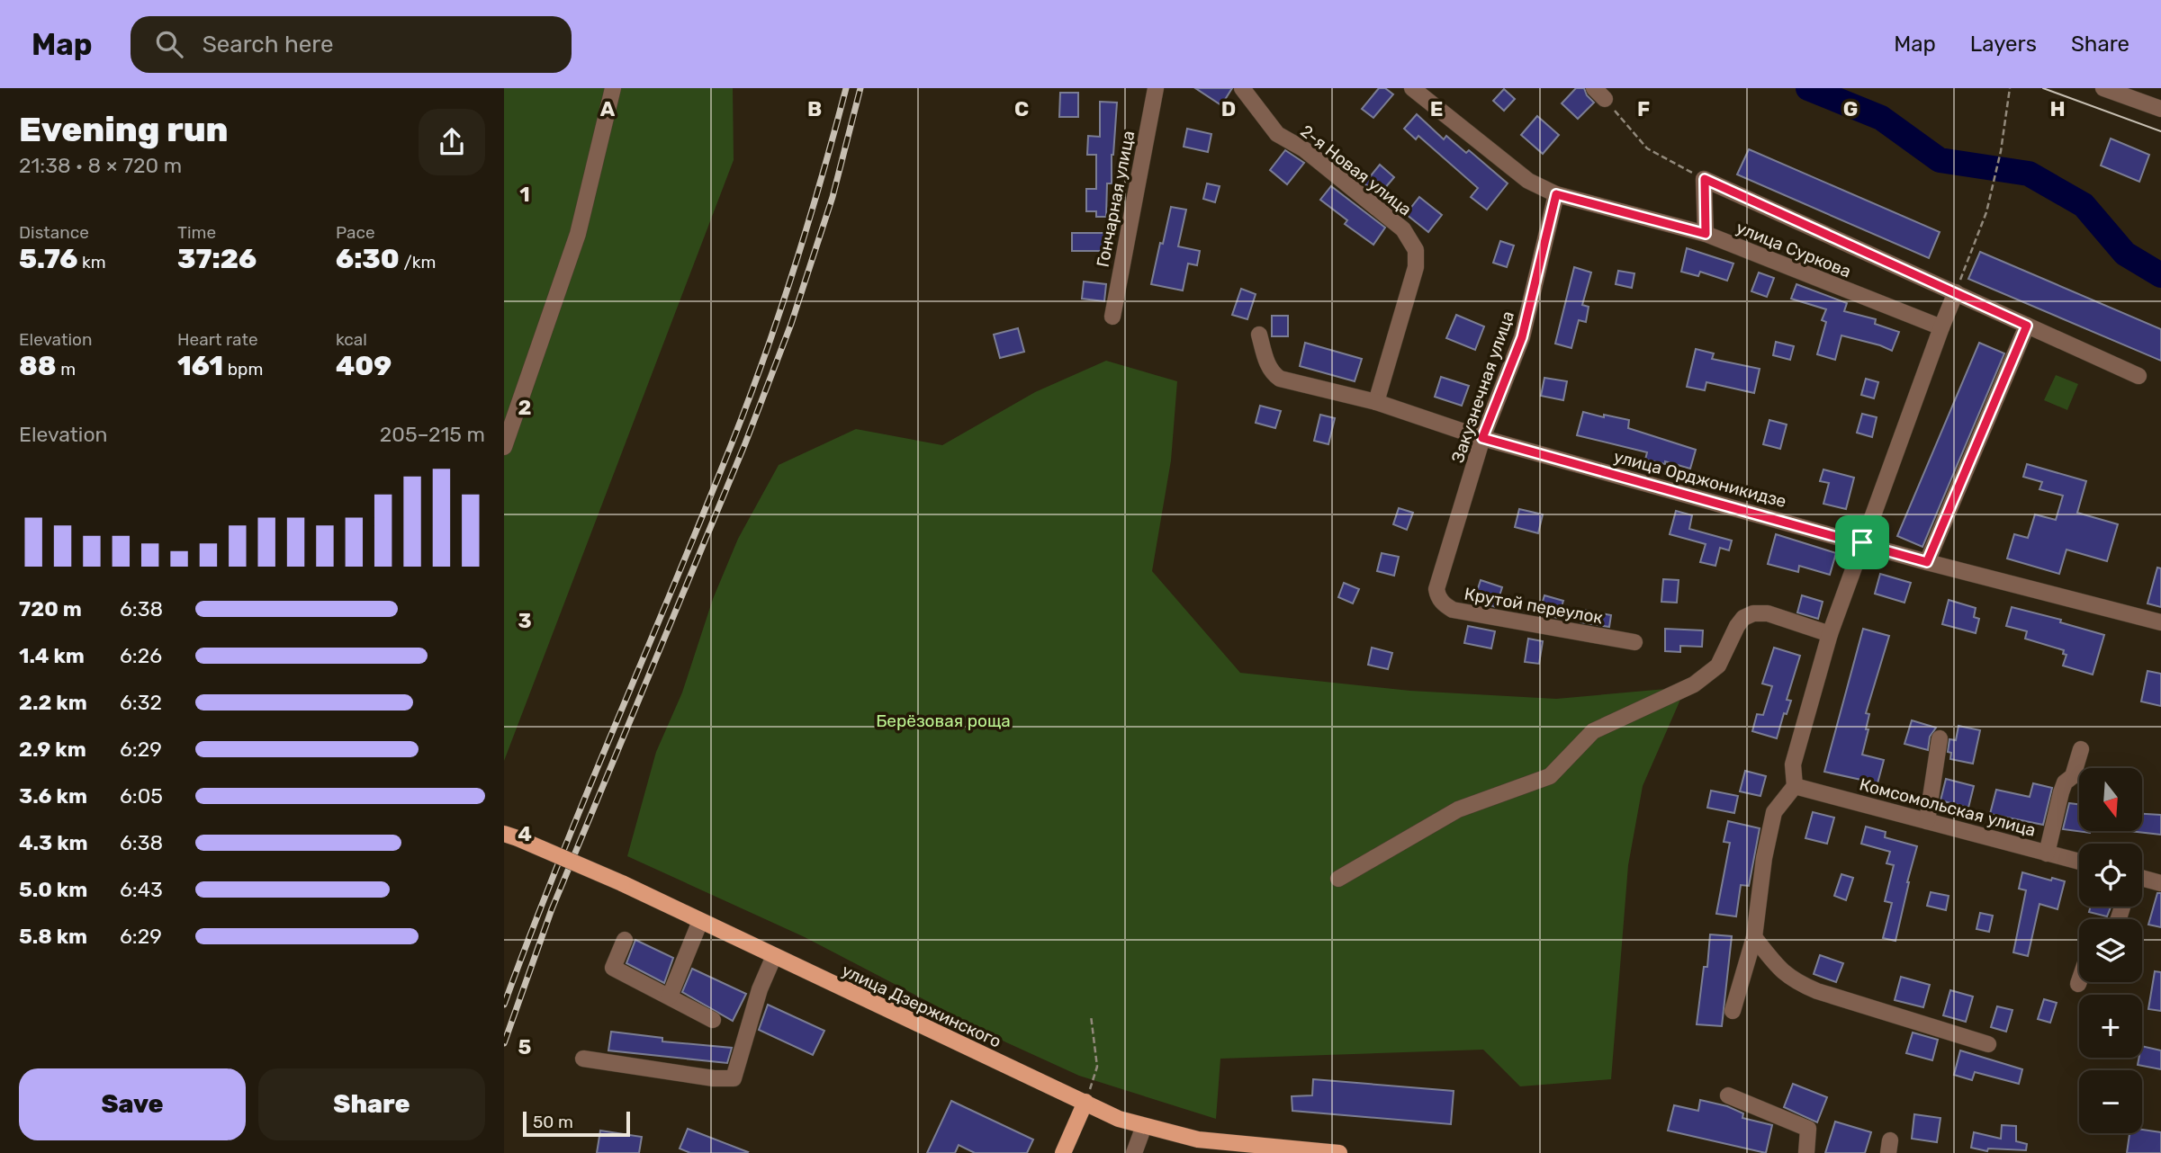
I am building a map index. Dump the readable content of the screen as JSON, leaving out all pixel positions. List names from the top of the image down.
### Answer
{
  "streets": {
    "main road": ["улица Дзержинского"],
    "street": [
      "2-я Новая улица",
      "Гончарная улица",
      "улица Суркова",
      "Закузнечная улица",
      "улица Орджоникидзе",
      "Крутой переулок",
      "Комсомольская улица"
    ]
  },
  "crossings": [
    ["2-я Новая улица", "улица Орджоникидзе"],
    ["улица Суркова", "Закузнечная улица"],
    ["Закузнечная улица", "улица Орджоникидзе"],
    ["Закузнечная улица", "Крутой переулок"]
  ],
  "parks": ["Берёзовая роща"],
  "scale_bar": "50 m",
  "north": "bottom",
  "page": {
    "header": "Map",
    "search": "Search here",
    "nav": ["Map", "Layers", "Share"],
    "heading": ["Evening run", "21:38 · 8 × 720 m"],
    "stats": [
      ["Distance", "5.76 km"],
      ["Time", "37:26"],
      ["Pace", "6:30 /km"],
      ["Elevation", "88 m"],
      ["Heart rate", "161 bpm"],
      ["kcal", "409"]
    ],
    "chart": ["Elevation", "205–215 m"],
    "list": [
      {
        "name": "720 m",
        "note": "6:38"
      },
      {
        "name": "1.4 km",
        "note": "6:26"
      },
      {
        "name": "2.2 km",
        "note": "6:32"
      },
      {
        "name": "2.9 km",
        "note": "6:29"
      },
      {
        "name": "3.6 km",
        "note": "6:05"
      },
      {
        "name": "4.3 km",
        "note": "6:38"
      },
      {
        "name": "5.0 km",
        "note": "6:43"
      },
      {
        "name": "5.8 km",
        "note": "6:29"
      }
    ],
    "map_buttons": ["+", "−"],
    "buttons": ["Save", "Share"],
    "scale": "50 m"
  },
  "grid": {
    "columns": [
      "A",
      "B",
      "C",
      "D",
      "E",
      "F",
      "G",
      "H"
    ],
    "rows": [
      "1",
      "2",
      "3",
      "4",
      "5"
    ]
  }
}
